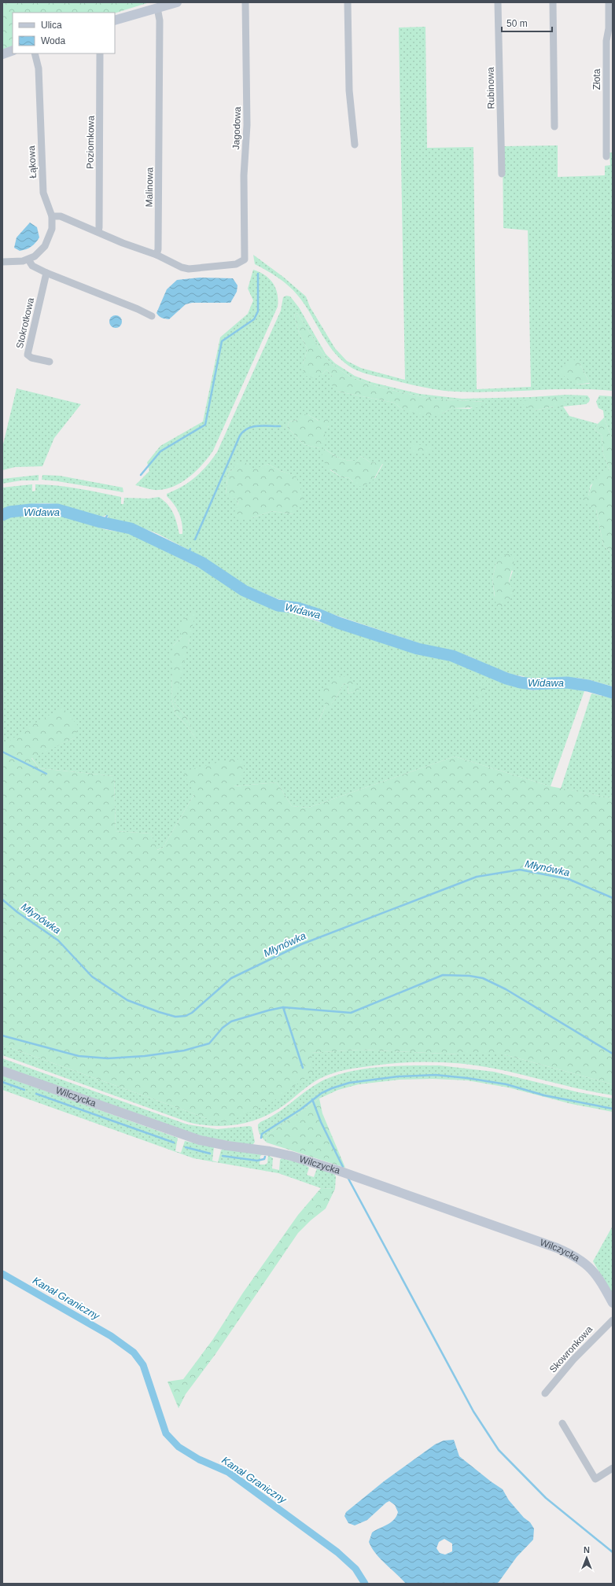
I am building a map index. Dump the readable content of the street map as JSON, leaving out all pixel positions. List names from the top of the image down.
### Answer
{
  "streets": {
    "street": [
      "Złota",
      "Rubinowa",
      "Jagodowa",
      "Poziomkowa",
      "Łąkowa",
      "Malinowa",
      "Stokrotkowa",
      "Wilczycka",
      "Skowronkowa"
    ]
  },
  "crossings": [
    ["Jagodowa", "Malinowa"]
  ],
  "water": ["Widawa", "Młynówka", "Kanał Graniczny"],
  "legend": ["Ulica", "Woda"],
  "scale_bar": "50 m",
  "north": "top"
}
